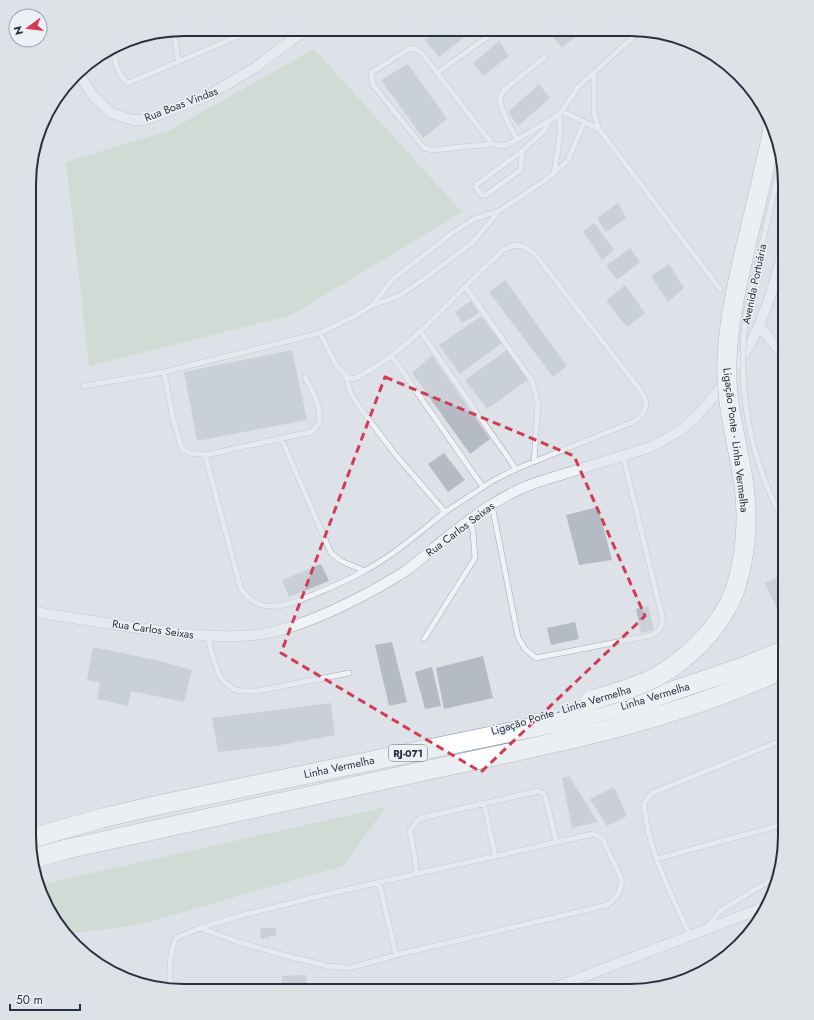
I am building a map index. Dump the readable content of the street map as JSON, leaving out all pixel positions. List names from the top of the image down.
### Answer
{
  "streets": {
    "highway": ["Ligação Ponte - Linha Vermelha", "Linha Vermelha", "RJ-071"],
    "street": ["Rua Boas Vindas", "Rua Carlos Seixas"],
    "lane": ["Avenida Portuária"]
  },
  "crossings": [
    ["Ligação Ponte - Linha Vermelha", "Linha Vermelha"]
  ],
  "scale_bar": "50 m",
  "north": "left"
}
